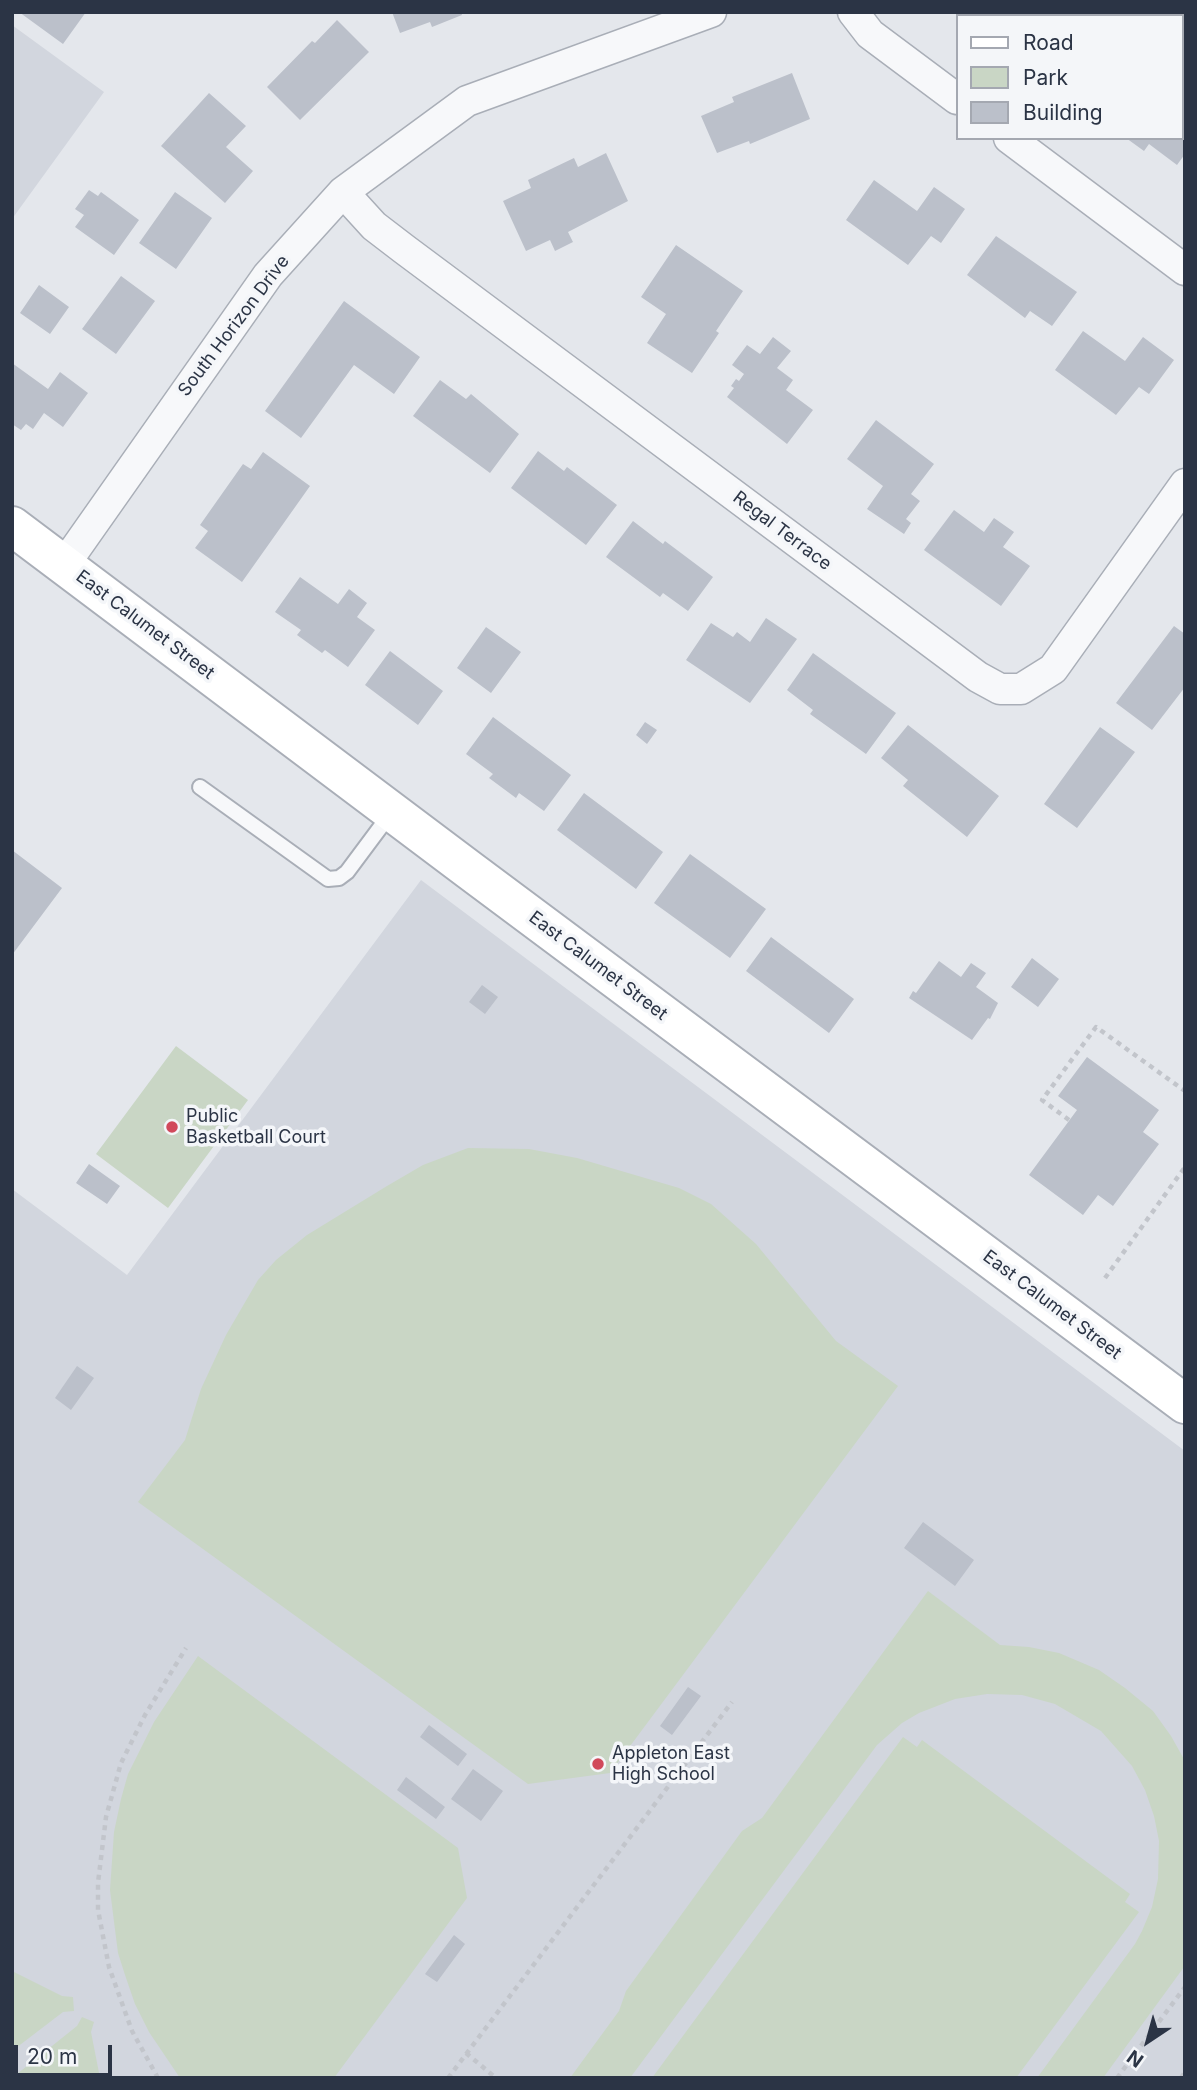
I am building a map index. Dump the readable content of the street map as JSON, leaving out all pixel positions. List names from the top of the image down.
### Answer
{
  "streets": {
    "main road": ["East Calumet Street"],
    "street": ["South Horizon Drive", "Regal Terrace"]
  },
  "crossings": [
    ["South Horizon Drive", "Regal Terrace"],
    ["South Horizon Drive", "East Calumet Street"]
  ],
  "places": ["Public Basketball Court", "Appleton East High School"],
  "legend": ["Road", "Park", "Building"],
  "scale_bar": "20 m",
  "north": "bottom left"
}
